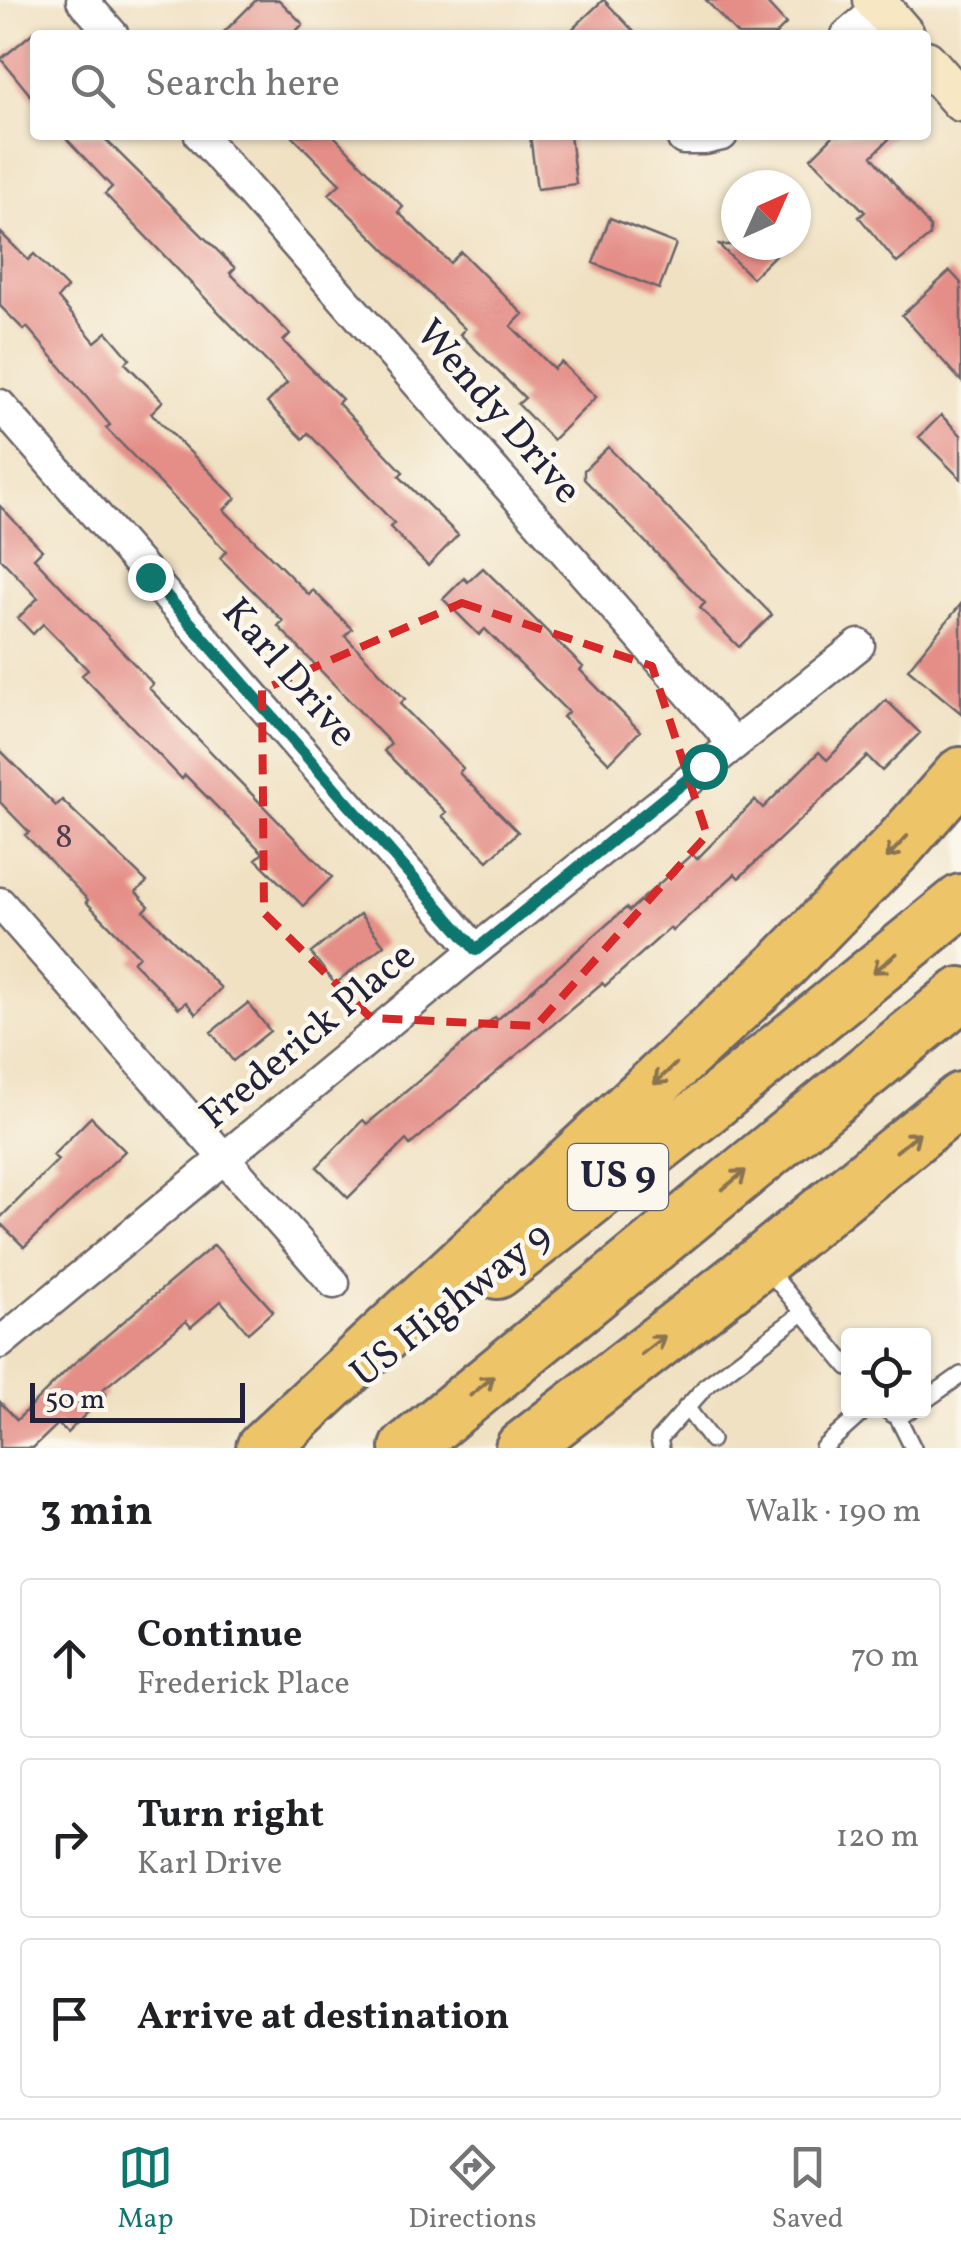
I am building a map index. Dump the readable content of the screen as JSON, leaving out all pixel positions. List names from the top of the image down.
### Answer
{
  "streets": {
    "highway": ["US 9", "US Highway 9"],
    "street": ["Wendy Drive", "Karl Drive", "Frederick Place"]
  },
  "crossings": [
    ["Wendy Drive", "Frederick Place"],
    ["Karl Drive", "Frederick Place"]
  ],
  "house_numbers": ["8"],
  "scale_bar": "50 m",
  "north": "top right",
  "page": {
    "search": "Search here",
    "scale": "50 m",
    "heading": ["3 min", "Walk · 190 m"],
    "list": [
      ["Continue", "Frederick Place", "70 m"],
      ["Turn right", "Karl Drive", "120 m"],
      "Arrive at destination"
    ],
    "nav": ["Map", "Directions", "Saved"]
  }
}
